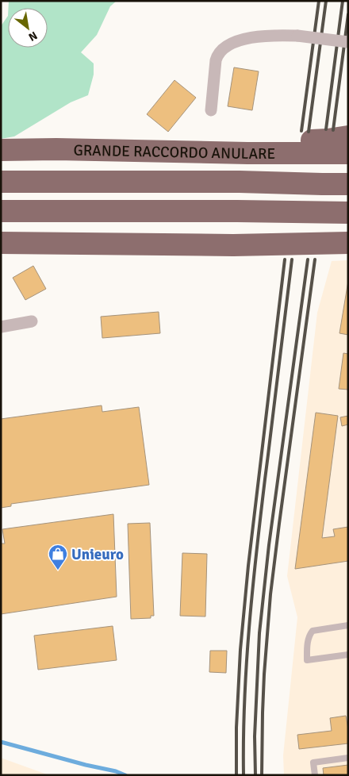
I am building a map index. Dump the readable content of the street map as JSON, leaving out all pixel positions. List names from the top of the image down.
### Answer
{
  "streets": {
    "highway": ["GRANDE RACCORDO ANULARE"]
  },
  "places": {
    "shop": ["Unieuro"]
  },
  "north": "bottom right"
}
